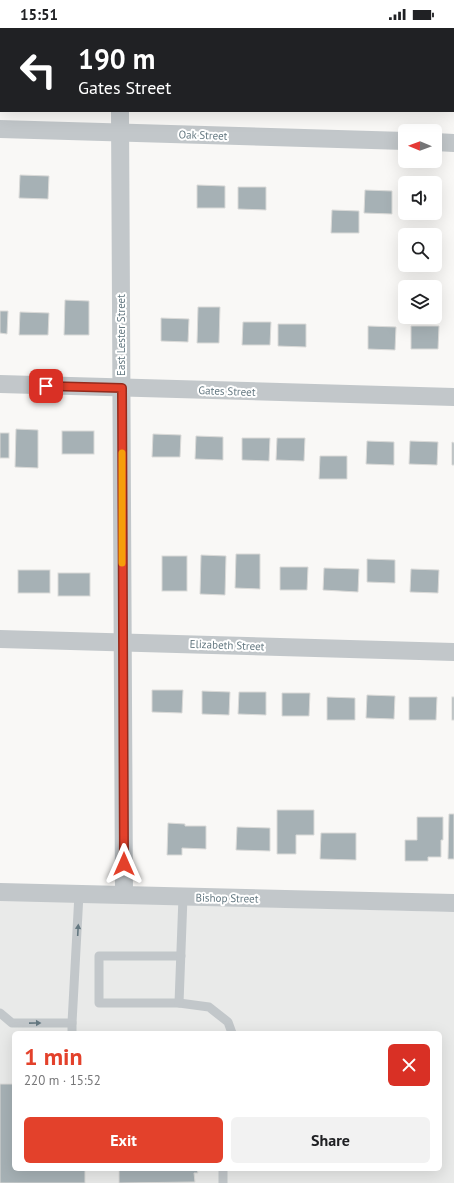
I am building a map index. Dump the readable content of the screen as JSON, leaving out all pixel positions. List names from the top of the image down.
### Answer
{
  "streets": {
    "street": [
      "Oak Street",
      "East Lester Street",
      "Gates Street",
      "Elizabeth Street",
      "Bishop Street"
    ]
  },
  "crossings": [
    ["Oak Street", "East Lester Street"],
    ["East Lester Street", "Gates Street"],
    ["East Lester Street", "Elizabeth Street"],
    ["East Lester Street", "Bishop Street"]
  ],
  "north": "left",
  "page": {
    "status": "15:51",
    "turn": ["190 m", "Gates Street"],
    "heading": ["1 min", "220 m · 15:52"],
    "buttons": ["Exit", "Share"]
  }
}
